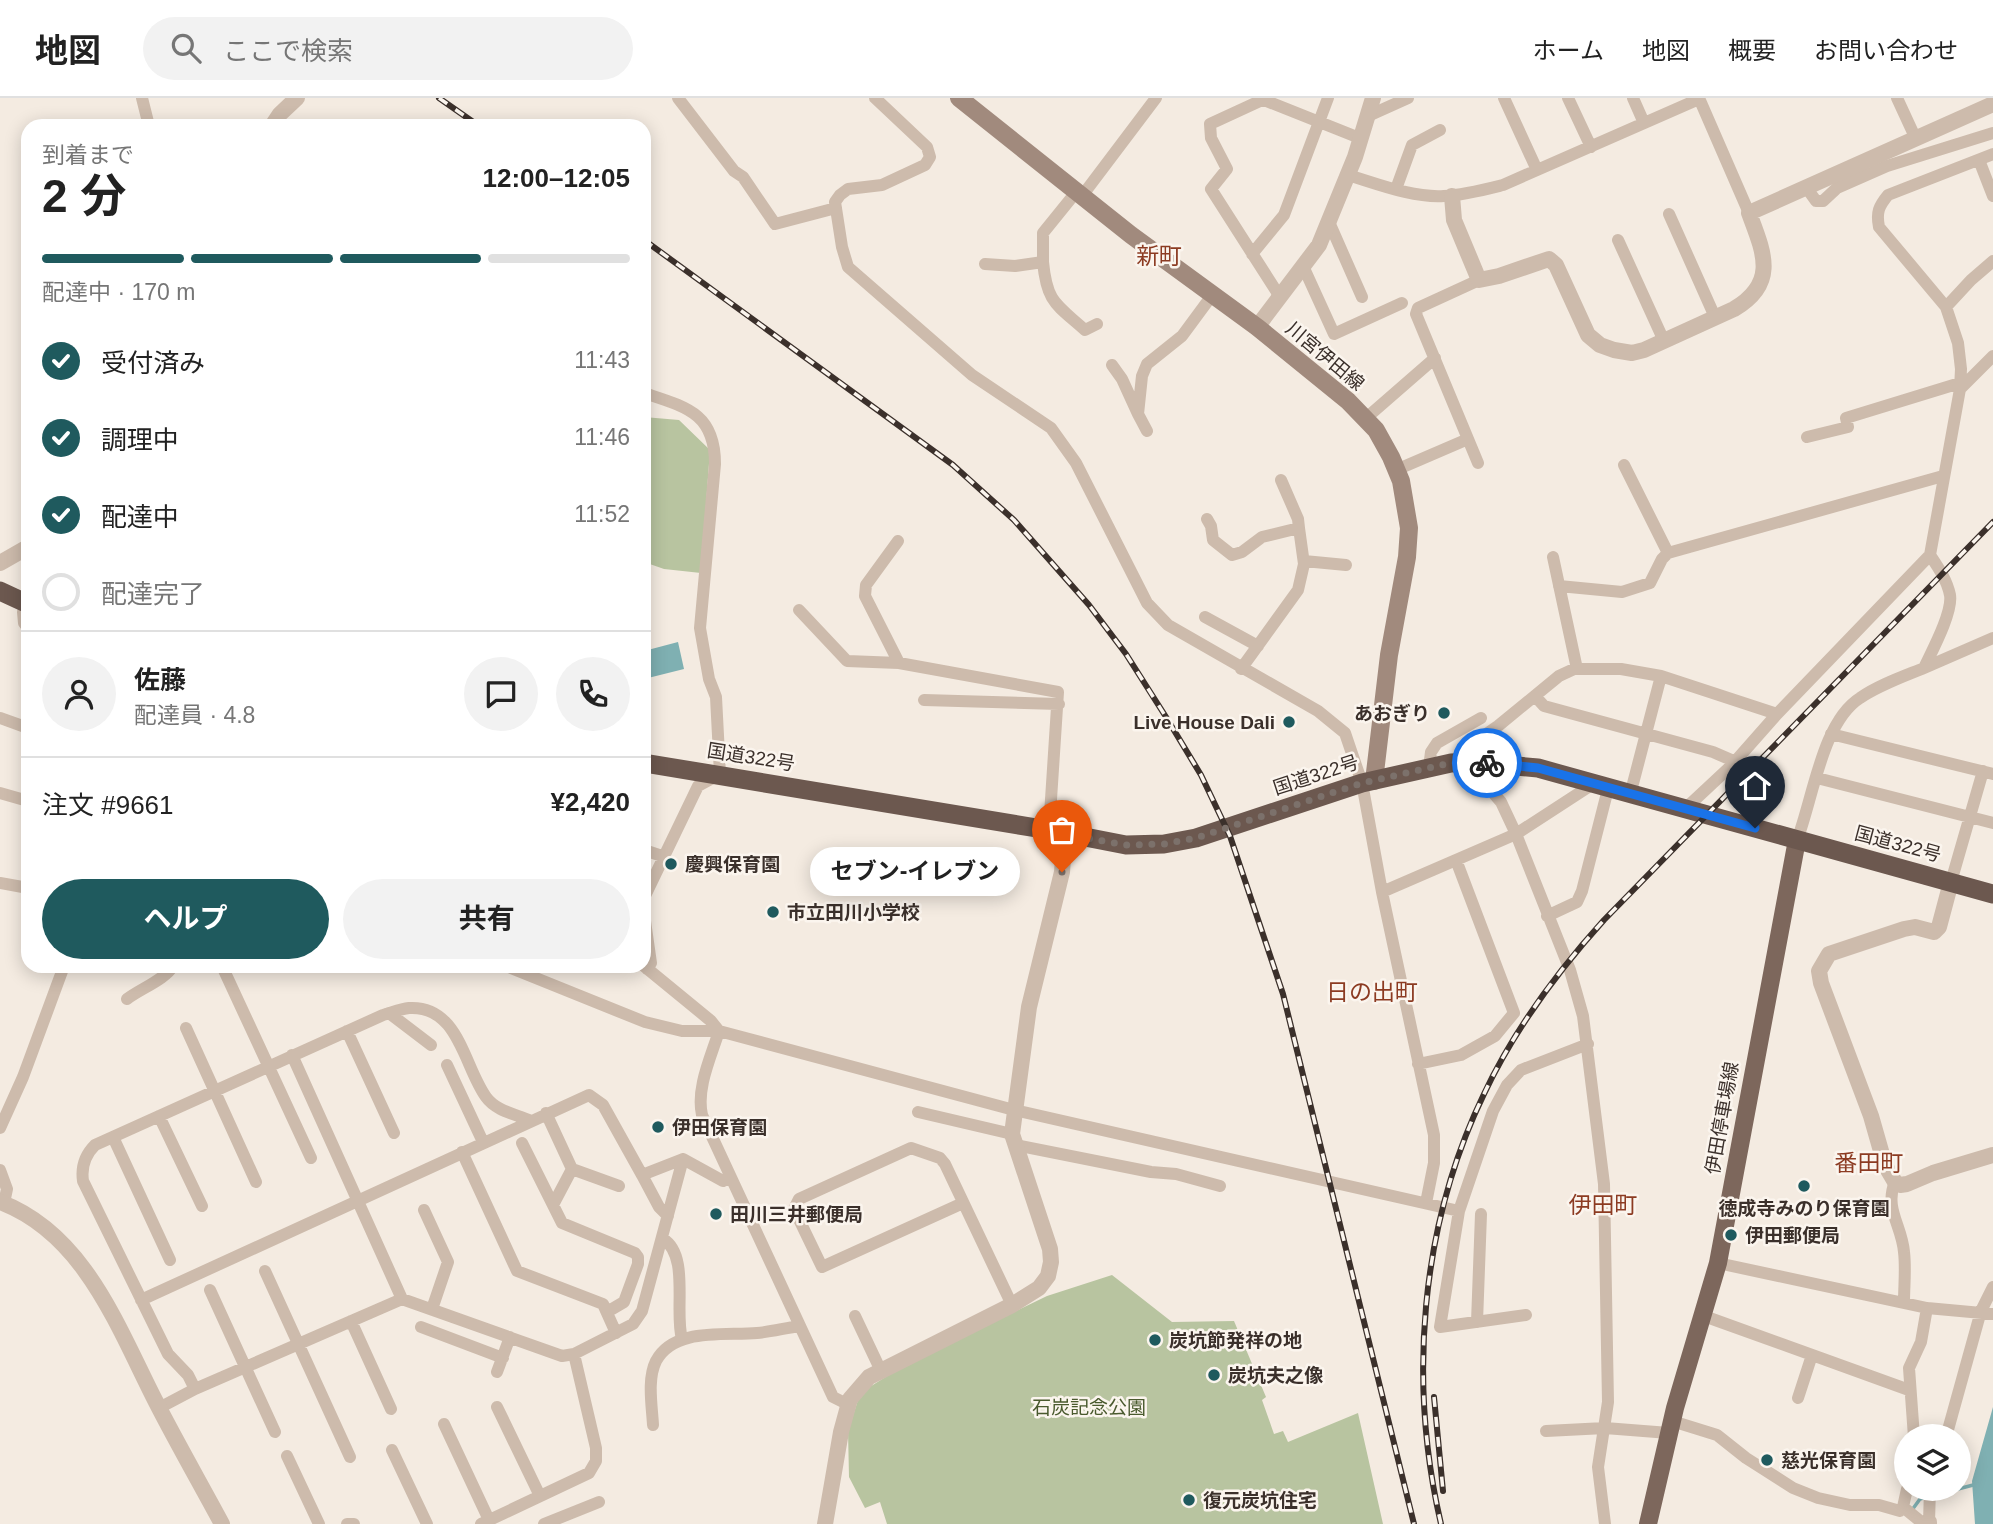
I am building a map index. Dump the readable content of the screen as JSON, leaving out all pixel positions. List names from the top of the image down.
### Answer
{
  "streets": {
    "highway": ["国道322号"],
    "main road": ["川宮伊田線", "伊田停車場線"]
  },
  "crossings": [
    ["川宮伊田線", "国道322号"],
    ["国道322号", "伊田停車場線"]
  ],
  "districts": [
    "新町",
    "日の出町",
    "番田町",
    "伊田町"
  ],
  "parks": ["石炭記念公園"],
  "places": [
    "あおぎり",
    "Live House Dali",
    "慶興保育園",
    "セブン-イレブン",
    "市立田川小学校",
    "伊田保育園",
    "徳成寺みのり保育園",
    "田川三井郵便局",
    "伊田郵便局",
    "炭坑節発祥の地",
    "炭坑夫之像",
    "慈光保育園",
    "復元炭坑住宅"
  ],
  "page": {
    "header": "地図",
    "search": "ここで検索",
    "nav": [
      "ホーム",
      "地図",
      "概要",
      "お問い合わせ"
    ],
    "heading": ["2 分", "到着まで", "12:00–12:05"],
    "panel": [
      "佐藤",
      "配達員 · 4.8",
      "注文 #9661",
      "¥2,420"
    ],
    "bar": "配達中 · 170 m",
    "list": [
      ["受付済み", "11:43"],
      ["調理中", "11:46"],
      ["配達中", "11:52"],
      "配達完了"
    ],
    "bubble": "セブン-イレブン",
    "buttons": ["ヘルプ", "共有"]
  }
}
